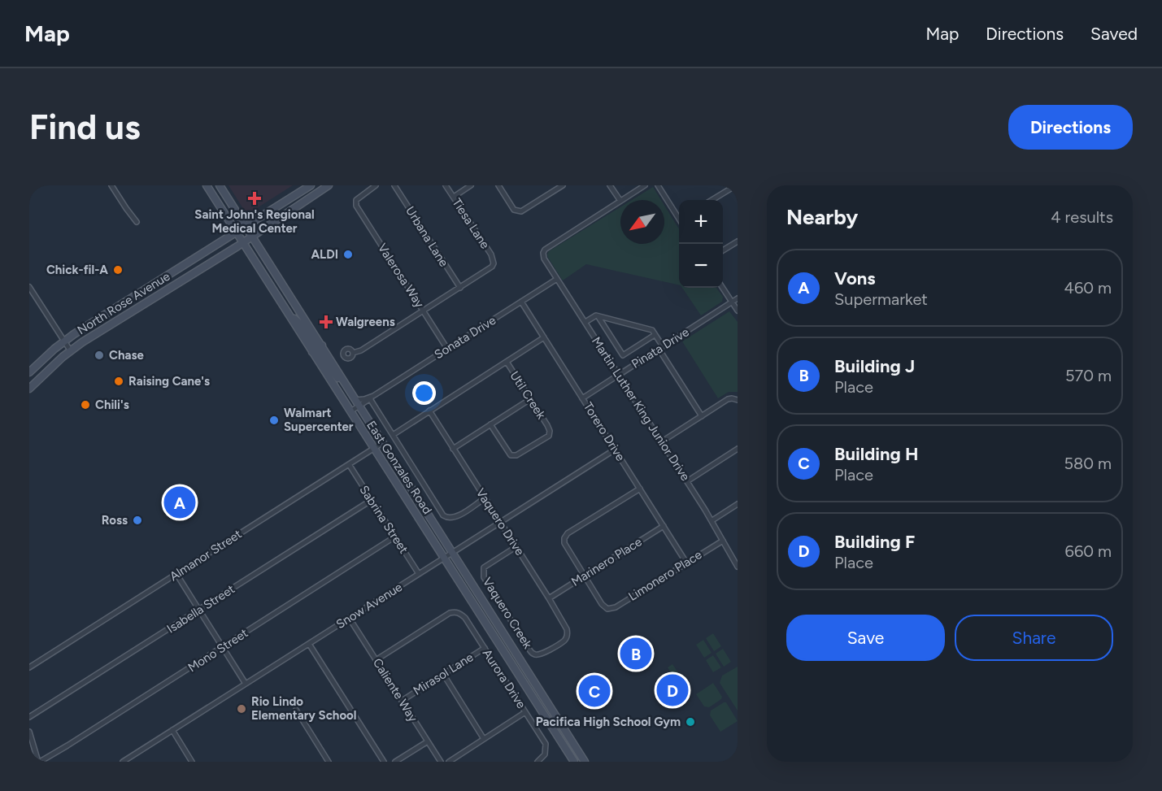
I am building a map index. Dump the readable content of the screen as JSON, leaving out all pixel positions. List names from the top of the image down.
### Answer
{
  "streets": {
    "main road": ["North Rose Avenue", "East Gonzales Road"],
    "street": [
      "Tiesa Lane",
      "Urbana Lane",
      "Valerosa Way",
      "Sonata Drive",
      "Pinata Drive",
      "Util Creek",
      "Martin Luther King Junior Drive",
      "Torero Drive",
      "Sabrina Street",
      "Vaquero Drive",
      "Almanor Street",
      "Marinero Place",
      "Limonero Place",
      "Snow Avenue",
      "Isabella Street",
      "Vaquero Creek",
      "Mono Street",
      "Mirasol Lane",
      "Aurora Drive",
      "Caliente Way"
    ]
  },
  "crossings": [
    ["Tiesa Lane", "Urbana Lane"],
    ["Valerosa Way", "Sonata Drive"],
    ["North Rose Avenue", "East Gonzales Road"],
    ["Sonata Drive", "Martin Luther King Junior Drive"],
    ["Sonata Drive", "Torero Drive"],
    ["Sonata Drive", "East Gonzales Road"],
    ["Pinata Drive", "Martin Luther King Junior Drive"],
    ["Pinata Drive", "Torero Drive"],
    ["Martin Luther King Junior Drive", "Limonero Place"],
    ["Torero Drive", "Marinero Place"],
    ["Torero Drive", "Limonero Place"],
    ["Torero Drive", "Snow Avenue"],
    ["East Gonzales Road", "Almanor Street"],
    ["East Gonzales Road", "Snow Avenue"],
    ["Sabrina Street", "Almanor Street"],
    ["Sabrina Street", "Snow Avenue"],
    ["Sabrina Street", "Isabella Street"],
    ["Sabrina Street", "Mono Street"],
    ["Vaquero Drive", "Marinero Place"],
    ["Vaquero Drive", "Snow Avenue"],
    ["Vaquero Drive", "Vaquero Creek"],
    ["Marinero Place", "Limonero Place"],
    ["Snow Avenue", "Caliente Way"],
    ["Mirasol Lane", "Aurora Drive"],
    ["Mirasol Lane", "Caliente Way"],
    ["Aurora Drive", "Caliente Way"]
  ],
  "places": {
    "health": ["Saint John's Regional Medical Center", "Walgreens"],
    "other": [
      "ALDI",
      "Chick-fil-A",
      "Chase",
      "Raising Cane's",
      "Chili's",
      "Walmart Supercenter",
      "Ross",
      "Rio Lindo Elementary School",
      "Pacifica High School Gym"
    ]
  },
  "north": "bottom left",
  "page": {
    "header": "Map",
    "nav": ["Map", "Directions", "Saved"],
    "buttons": [
      "Directions",
      ["Save", "Share"]
    ],
    "title": "Find us",
    "heading": ["Nearby", "4 results"],
    "map_buttons": ["+", "−"],
    "list": [
      {
        "mark": "A",
        "name": "Vons",
        "note": "Supermarket",
        "value": "460 m"
      },
      {
        "mark": "B",
        "name": "Building J",
        "note": "Place",
        "value": "570 m"
      },
      {
        "mark": "C",
        "name": "Building H",
        "note": "Place",
        "value": "580 m"
      },
      {
        "mark": "D",
        "name": "Building F",
        "note": "Place",
        "value": "660 m"
      }
    ],
    "pins": [
      "A",
      "B",
      "D",
      "C"
    ]
  }
}
